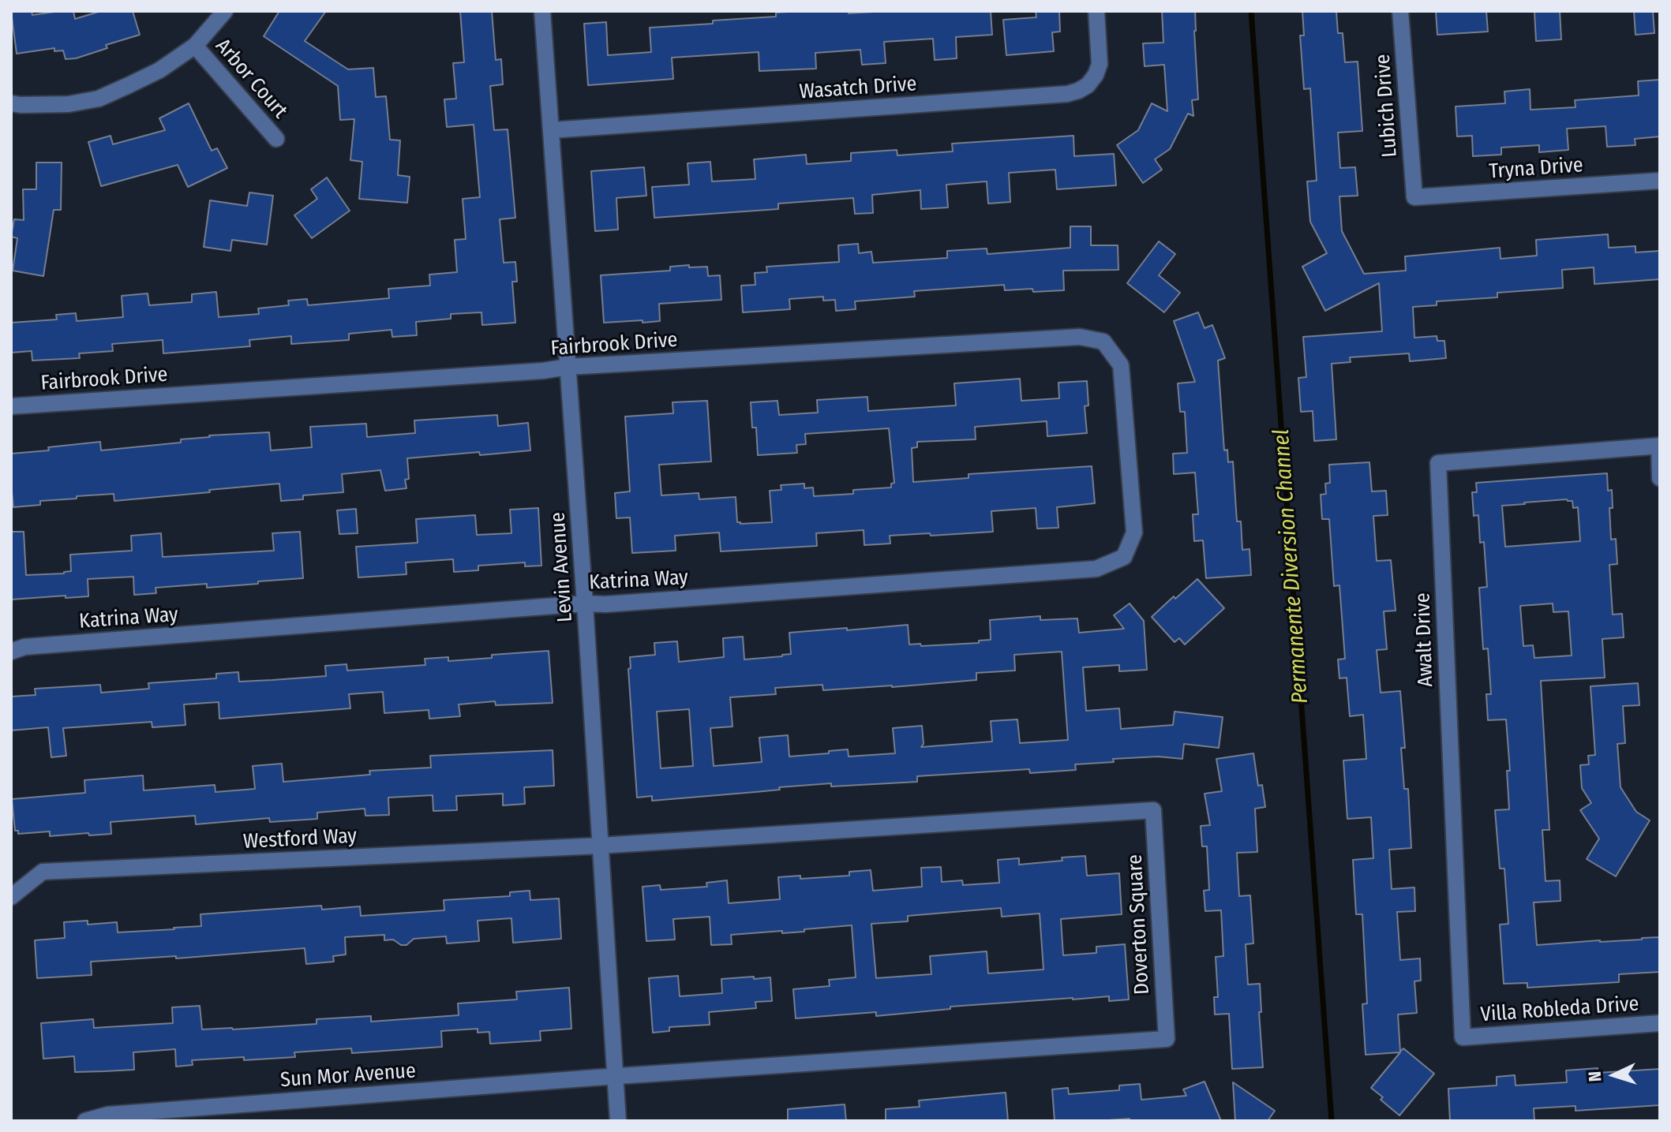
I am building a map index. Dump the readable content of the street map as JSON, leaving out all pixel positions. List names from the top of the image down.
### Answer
{
  "streets": {
    "street": [
      "Arbor Court",
      "Wasatch Drive",
      "Lubich Drive",
      "Tryna Drive",
      "Fairbrook Drive",
      "Levin Avenue",
      "Katrina Way",
      "Awalt Drive",
      "Westford Way",
      "Doverton Square",
      "Villa Robleda Drive",
      "Sun Mor Avenue"
    ]
  },
  "crossings": [
    ["Wasatch Drive", "Levin Avenue"],
    ["Lubich Drive", "Tryna Drive"],
    ["Fairbrook Drive", "Levin Avenue"],
    ["Fairbrook Drive", "Katrina Way"],
    ["Levin Avenue", "Katrina Way"],
    ["Levin Avenue", "Westford Way"],
    ["Levin Avenue", "Doverton Square"],
    ["Levin Avenue", "Sun Mor Avenue"],
    ["Awalt Drive", "Villa Robleda Drive"],
    ["Westford Way", "Doverton Square"],
    ["Doverton Square", "Sun Mor Avenue"]
  ],
  "water": ["Permanente Diversion Channel"],
  "north": "left"
}
